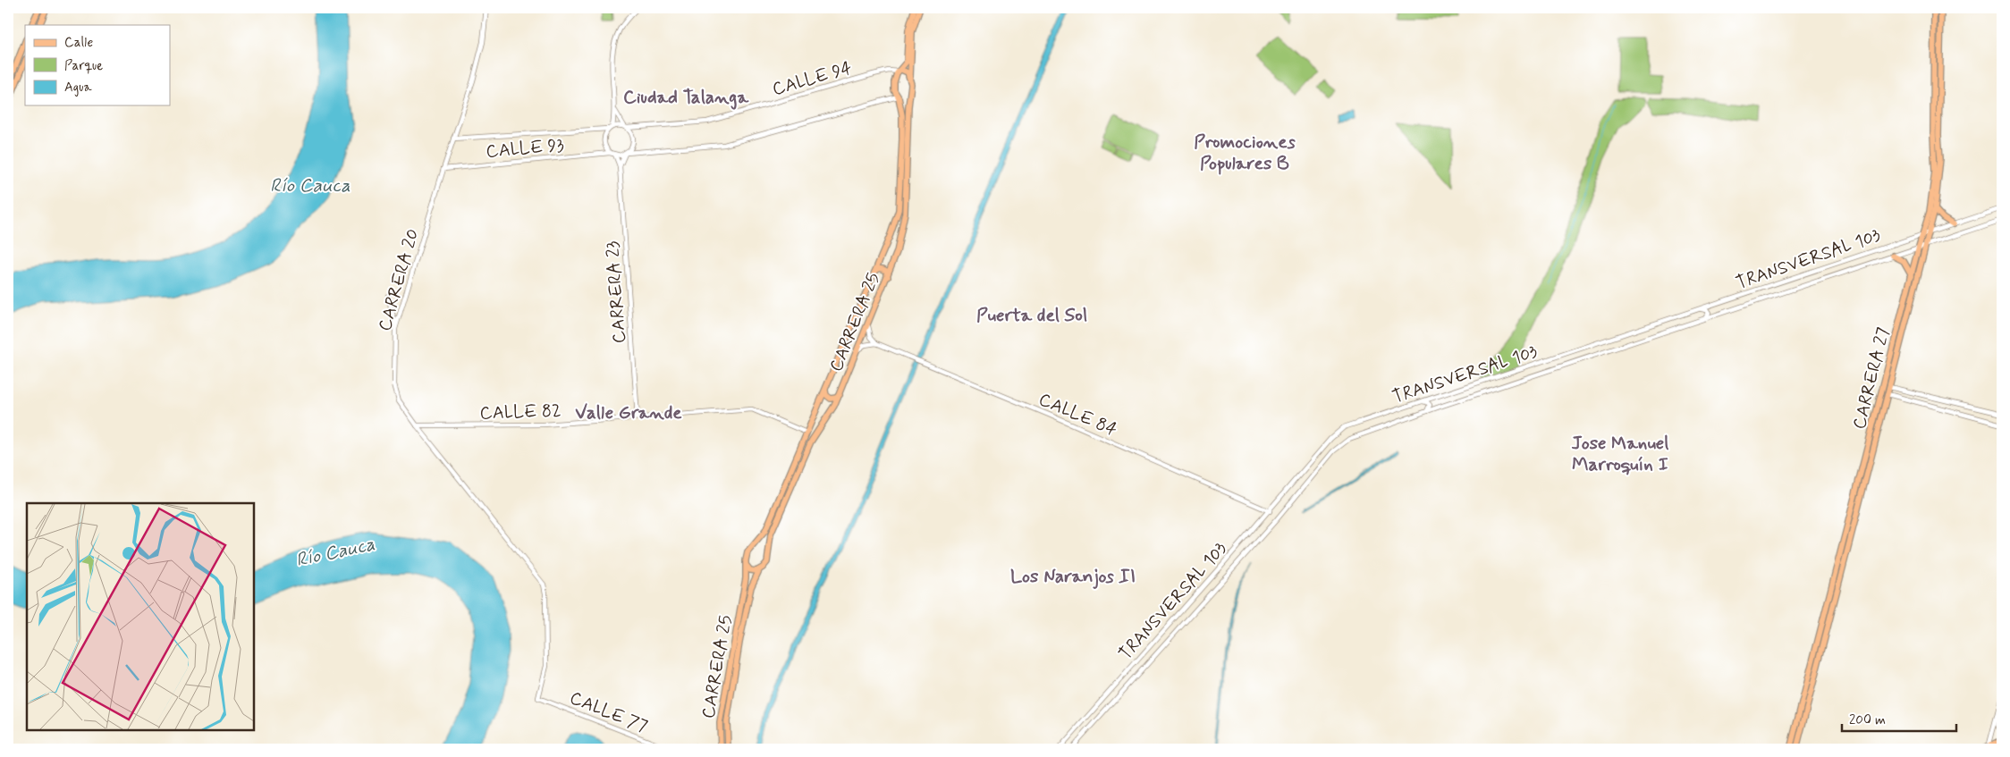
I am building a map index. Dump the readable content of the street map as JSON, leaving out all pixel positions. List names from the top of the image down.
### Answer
{
  "streets": {
    "main road": ["CARRERA 25", "CARRERA 27"],
    "street": [
      "CALLE 94",
      "CALLE 93",
      "TRANSVERSAL 103",
      "CARRERA 20",
      "CARRERA 23",
      "CALLE 82",
      "CALLE 84",
      "CALLE 77"
    ]
  },
  "crossings": [
    ["CALLE 94", "CALLE 93"],
    ["CALLE 94", "CARRERA 23"],
    ["CALLE 94", "CARRERA 25"],
    ["CALLE 93", "CARRERA 20"],
    ["CALLE 93", "CARRERA 23"],
    ["TRANSVERSAL 103", "CARRERA 27"],
    ["TRANSVERSAL 103", "CALLE 84"],
    ["CARRERA 20", "CALLE 82"],
    ["CARRERA 20", "CALLE 77"],
    ["CARRERA 23", "CALLE 82"],
    ["CARRERA 25", "CALLE 82"]
  ],
  "districts": [
    "Ciudad Talanga",
    "Promociones Populares B",
    "Puerta del Sol",
    "Valle Grande",
    "Jose Manuel Marroquín I",
    "Los Naranjos II"
  ],
  "water": ["Río Cauca"],
  "legend": ["Calle", "Parque", "Agua"],
  "scale_bar": "200 m"
}
